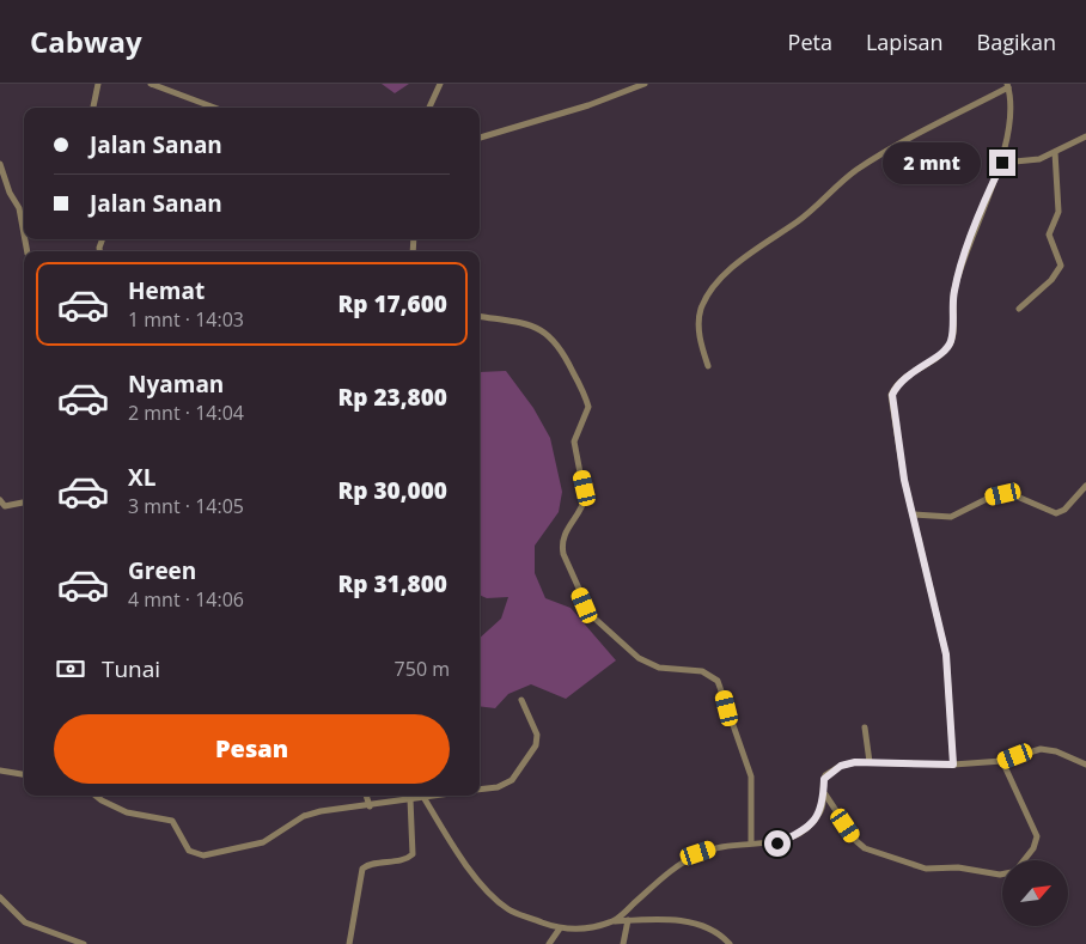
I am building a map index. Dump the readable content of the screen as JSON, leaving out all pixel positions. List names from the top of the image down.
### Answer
{
  "north": "top right",
  "page": {
    "header": "Cabway",
    "nav": ["Peta", "Lapisan", "Bagikan"],
    "banner": ["Jalan Sanan", "Jalan Sanan"],
    "bubble": "2 mnt",
    "list": [
      {
        "name": "Hemat",
        "note": "1 mnt · 14:03",
        "value": "Rp 17,600"
      },
      {
        "name": "Nyaman",
        "note": "2 mnt · 14:04",
        "value": "Rp 23,800"
      },
      {
        "name": "XL",
        "note": "3 mnt · 14:05",
        "value": "Rp 30,000"
      },
      {
        "name": "Green",
        "note": "4 mnt · 14:06",
        "value": "Rp 31,800"
      }
    ],
    "pay": ["Tunai", "750 m"],
    "buttons": "Pesan"
  }
}
